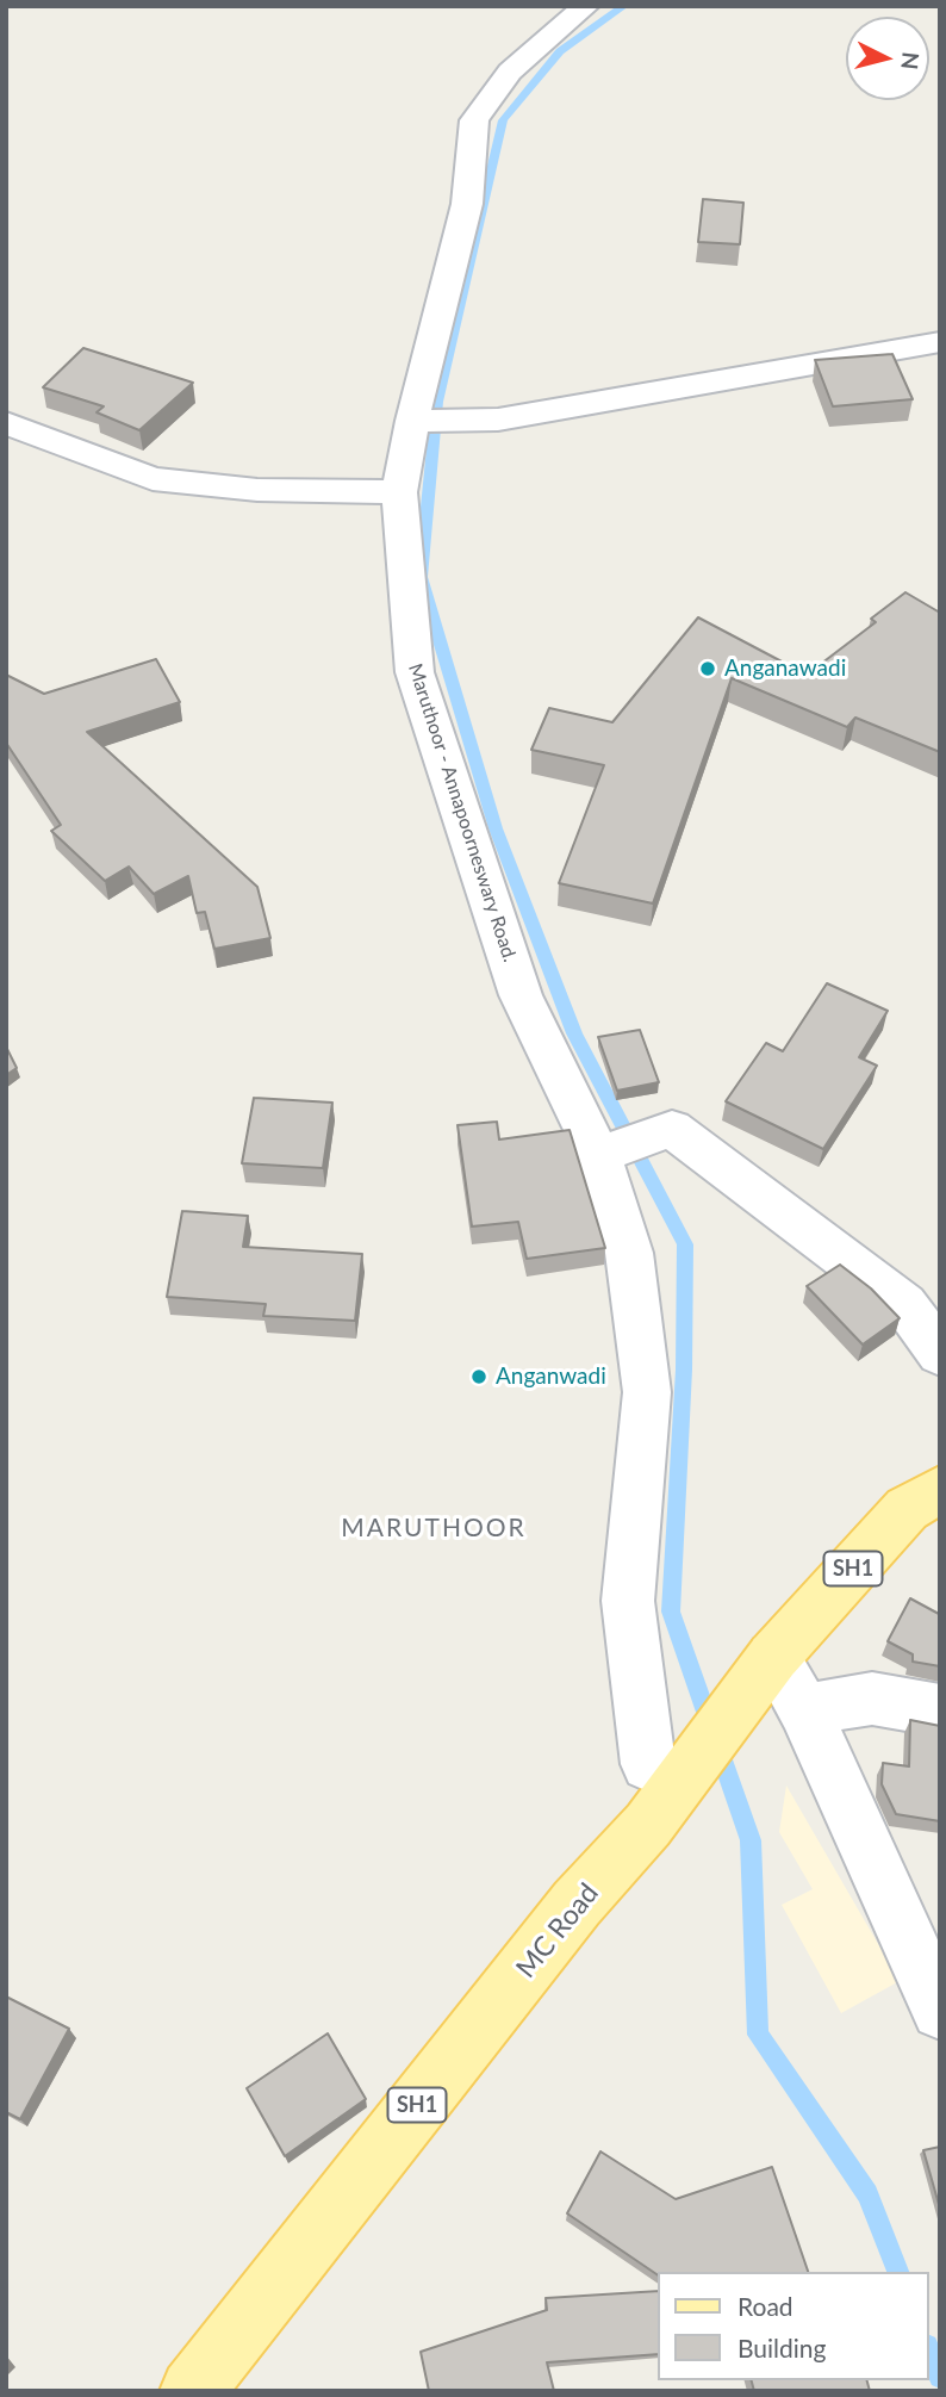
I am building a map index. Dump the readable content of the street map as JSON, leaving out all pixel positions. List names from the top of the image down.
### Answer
{
  "streets": {
    "main road": ["SH1", "MC Road"],
    "street": ["Maruthoor - Annapoorneswary Road."]
  },
  "districts": ["MARUTHOOR"],
  "places": ["Anganawadi", "Anganwadi"],
  "legend": ["Road", "Building"],
  "north": "right"
}
